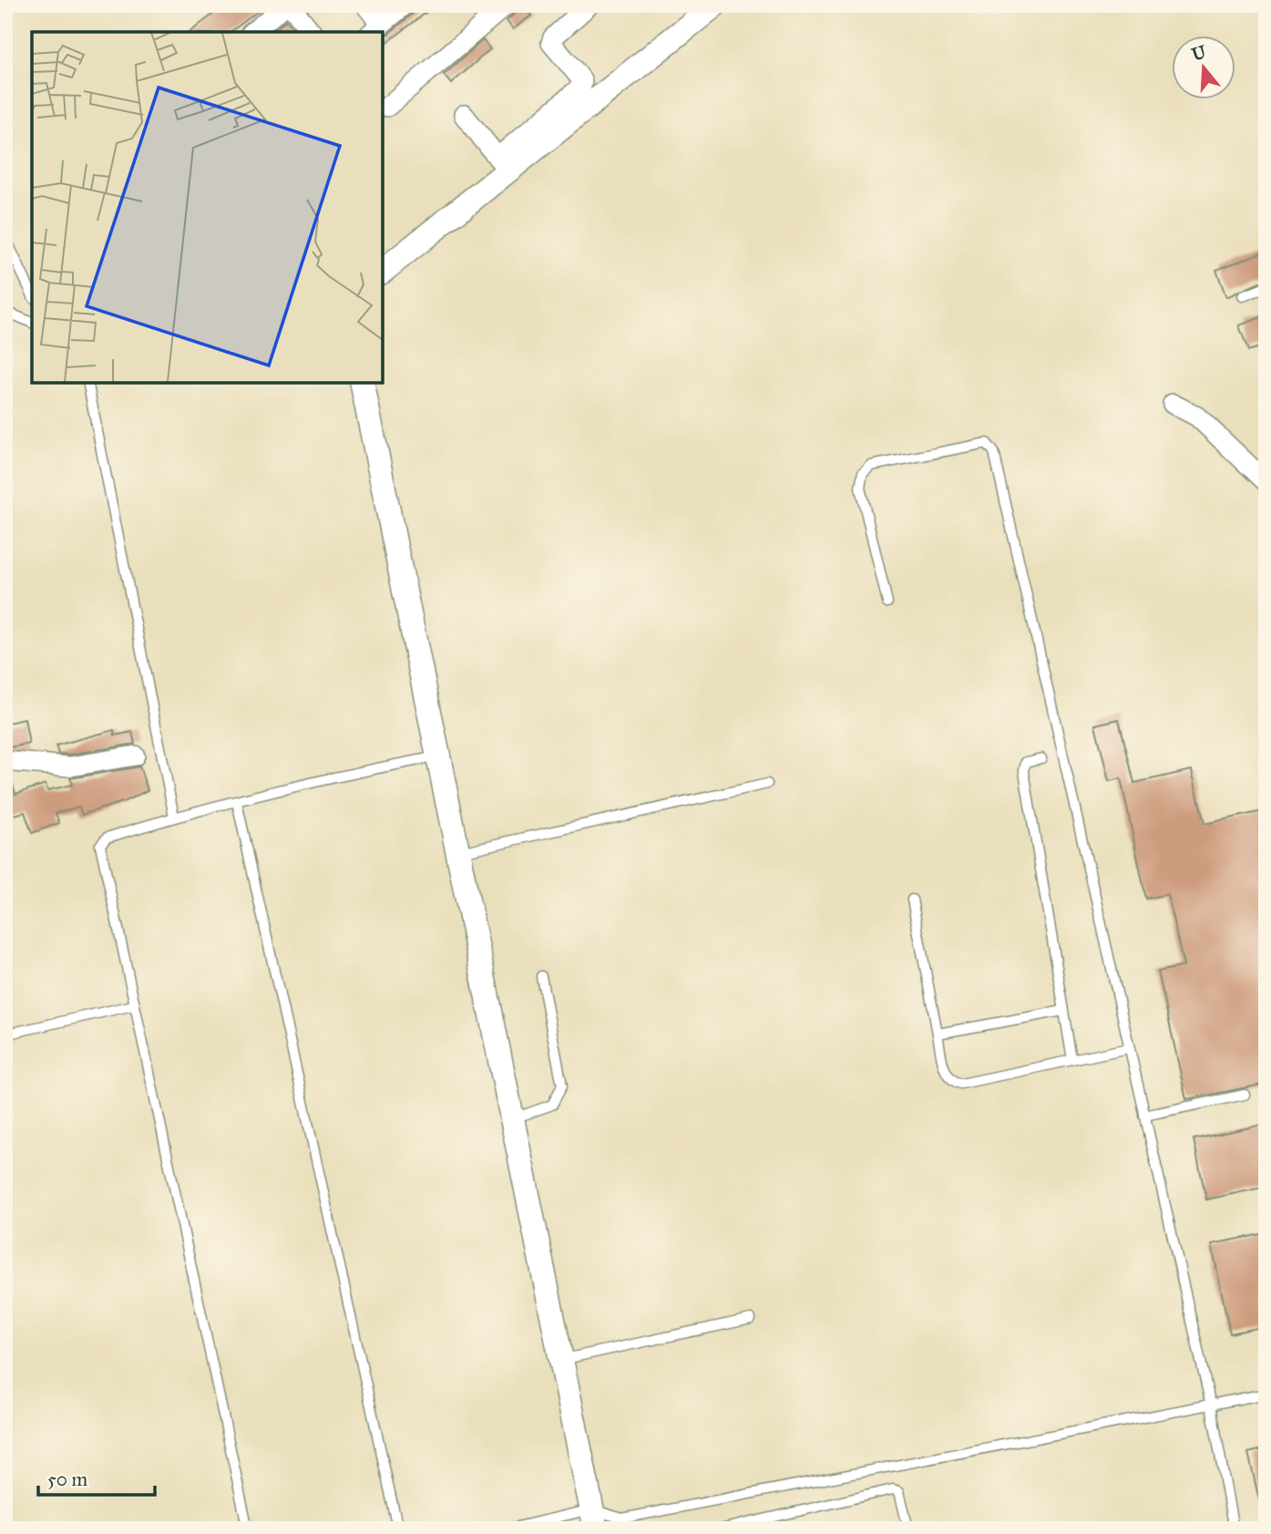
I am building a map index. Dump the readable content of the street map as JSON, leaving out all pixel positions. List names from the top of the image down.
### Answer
{
  "scale_bar": "50 m",
  "north": "top"
}
